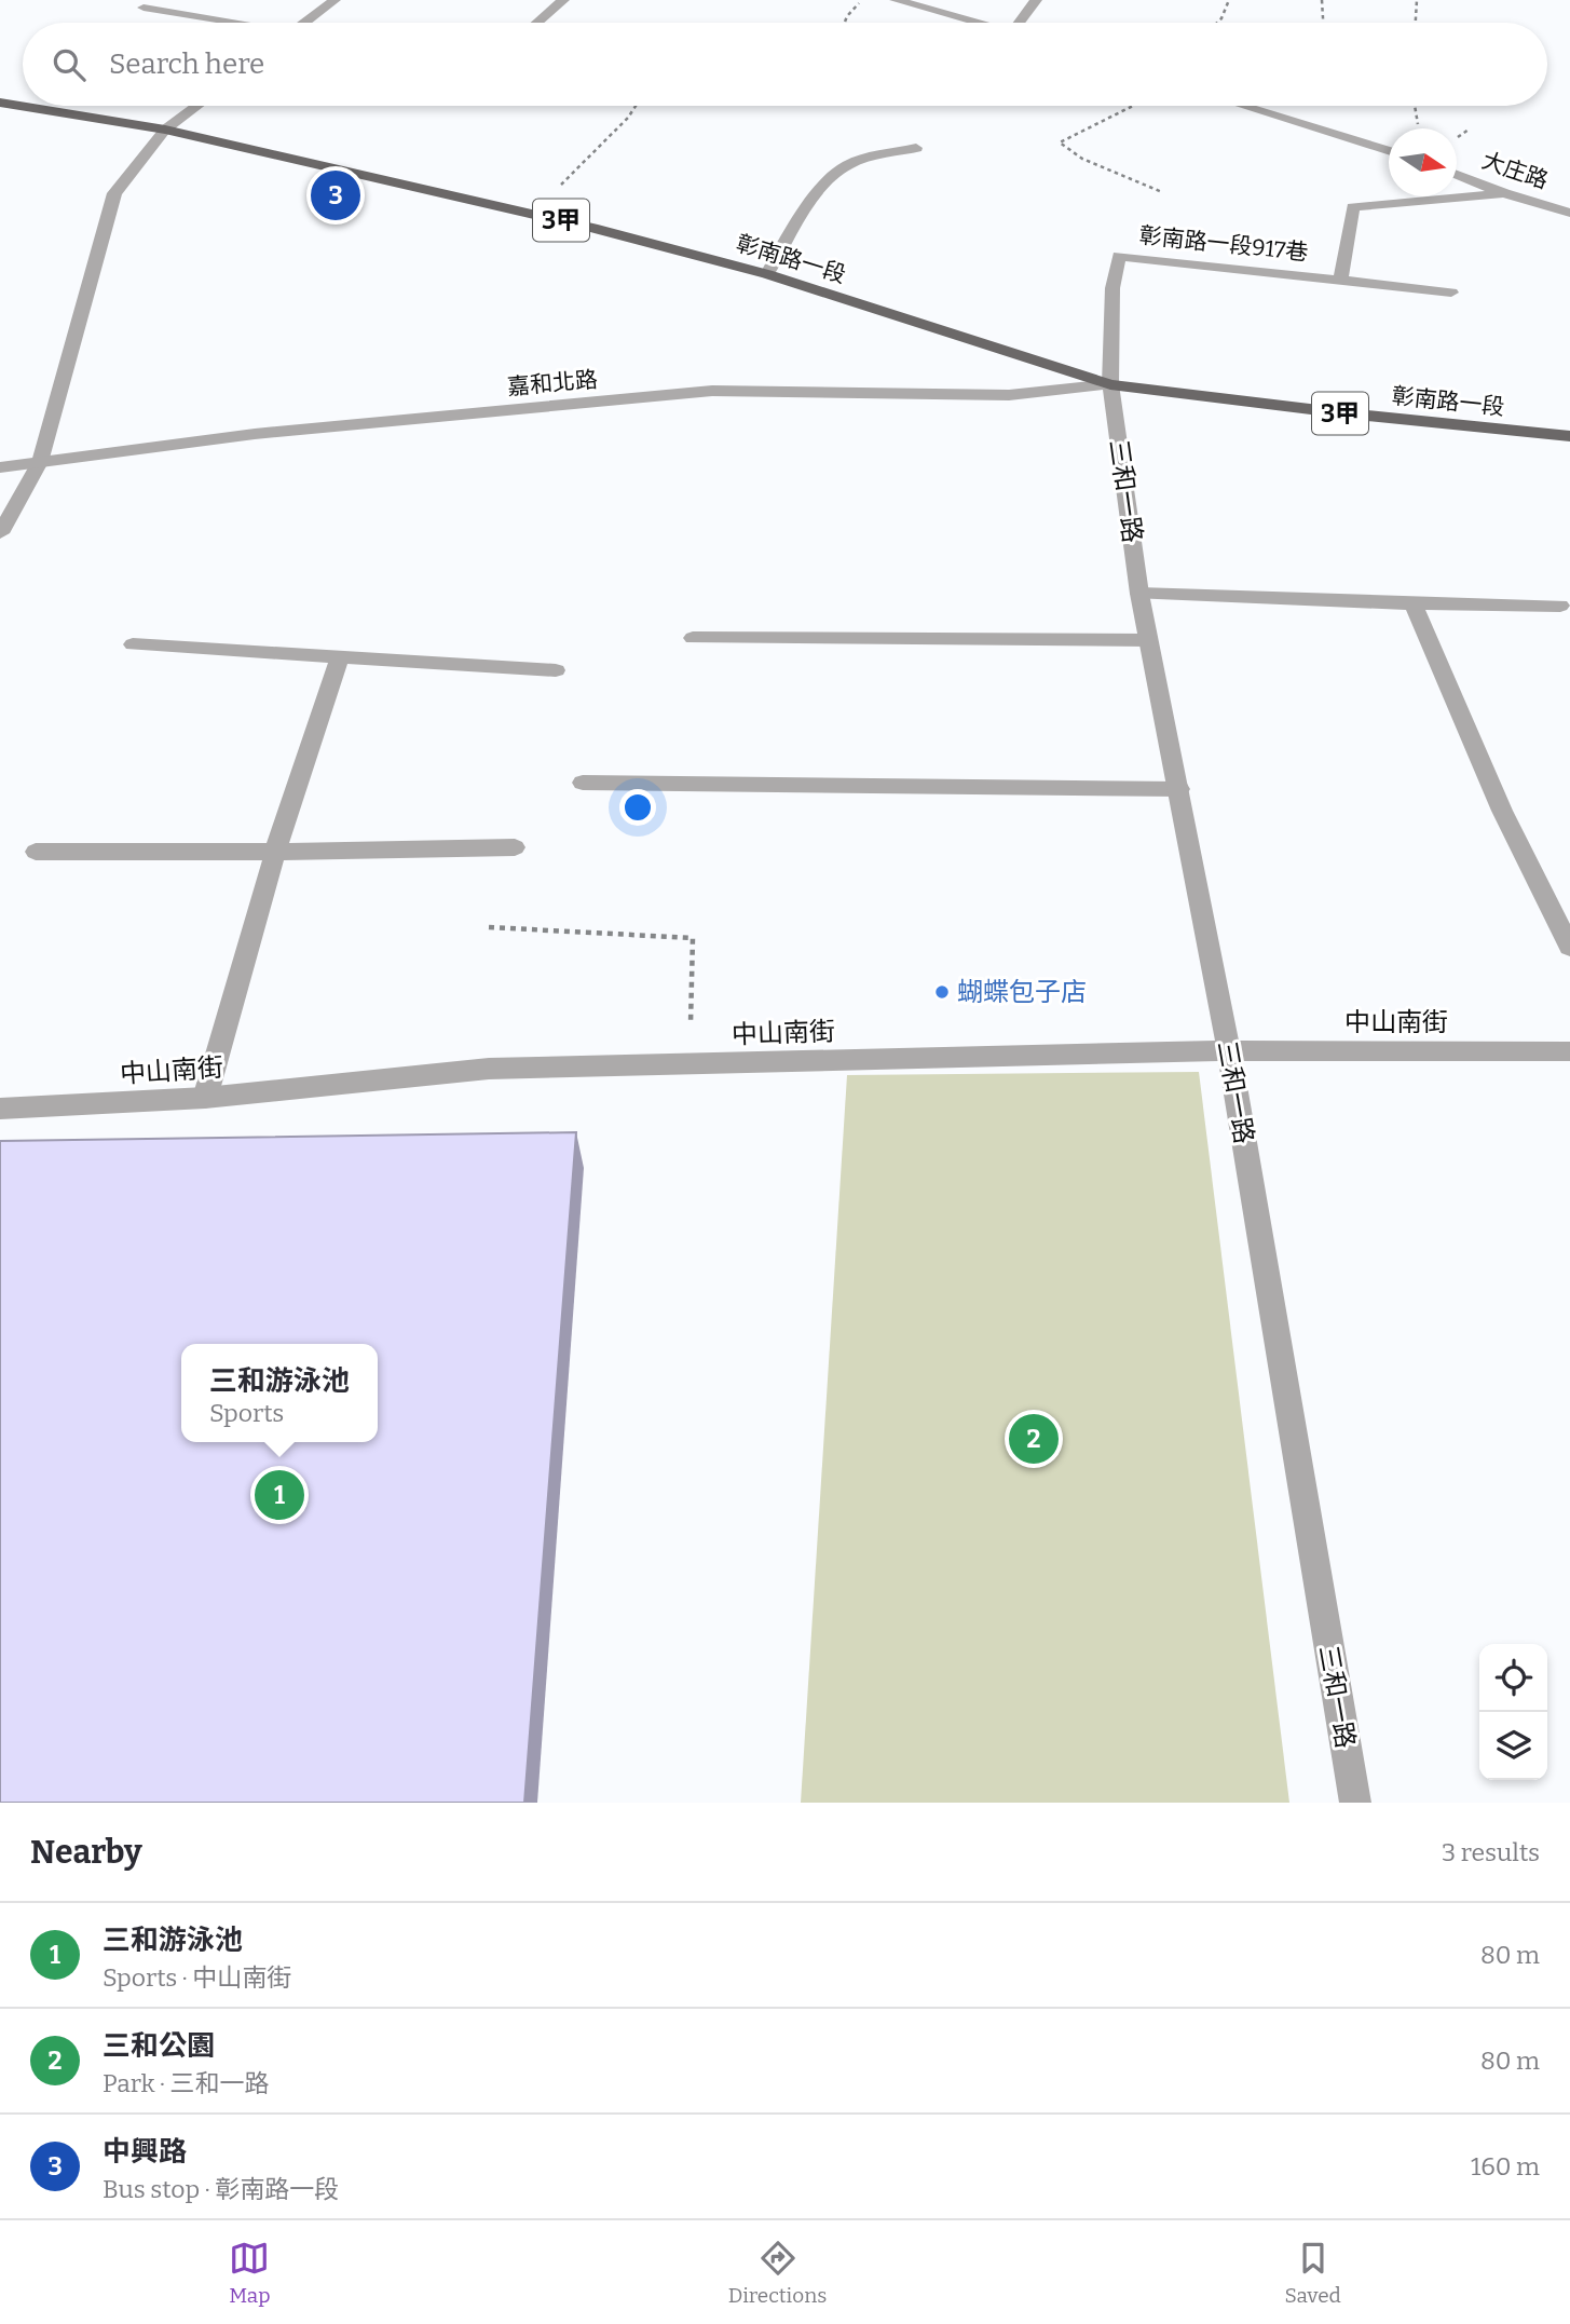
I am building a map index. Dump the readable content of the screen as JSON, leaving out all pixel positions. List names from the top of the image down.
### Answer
{
  "streets": {
    "main road": ["3甲", "彰南路一段"],
    "street": [
      "大庄路",
      "彰南路一段917巷",
      "嘉和北路",
      "三和一路",
      "中山南街"
    ]
  },
  "crossings": [
    ["彰南路一段917巷", "彰南路一段"],
    ["彰南路一段917巷", "嘉和北路"],
    ["彰南路一段917巷", "三和一路"],
    ["彰南路一段", "嘉和北路"],
    ["彰南路一段", "三和一路"],
    ["嘉和北路", "三和一路"],
    ["三和一路", "中山南街"]
  ],
  "places": ["蝴蝶包子店"],
  "north": "right",
  "page": {
    "search": "Search here",
    "pins": ["3", "2", "1"],
    "popup": ["三和游泳池", "Sports"],
    "heading": ["Nearby", "3 results"],
    "list": [
      {
        "mark": "1",
        "name": "三和游泳池",
        "note": "Sports · 中山南街",
        "value": "80 m"
      },
      {
        "mark": "2",
        "name": "三和公園",
        "note": "Park · 三和一路",
        "value": "80 m"
      },
      {
        "mark": "3",
        "name": "中興路",
        "note": "Bus stop · 彰南路一段",
        "value": "160 m"
      }
    ],
    "nav": ["Map", "Directions", "Saved"]
  }
}
